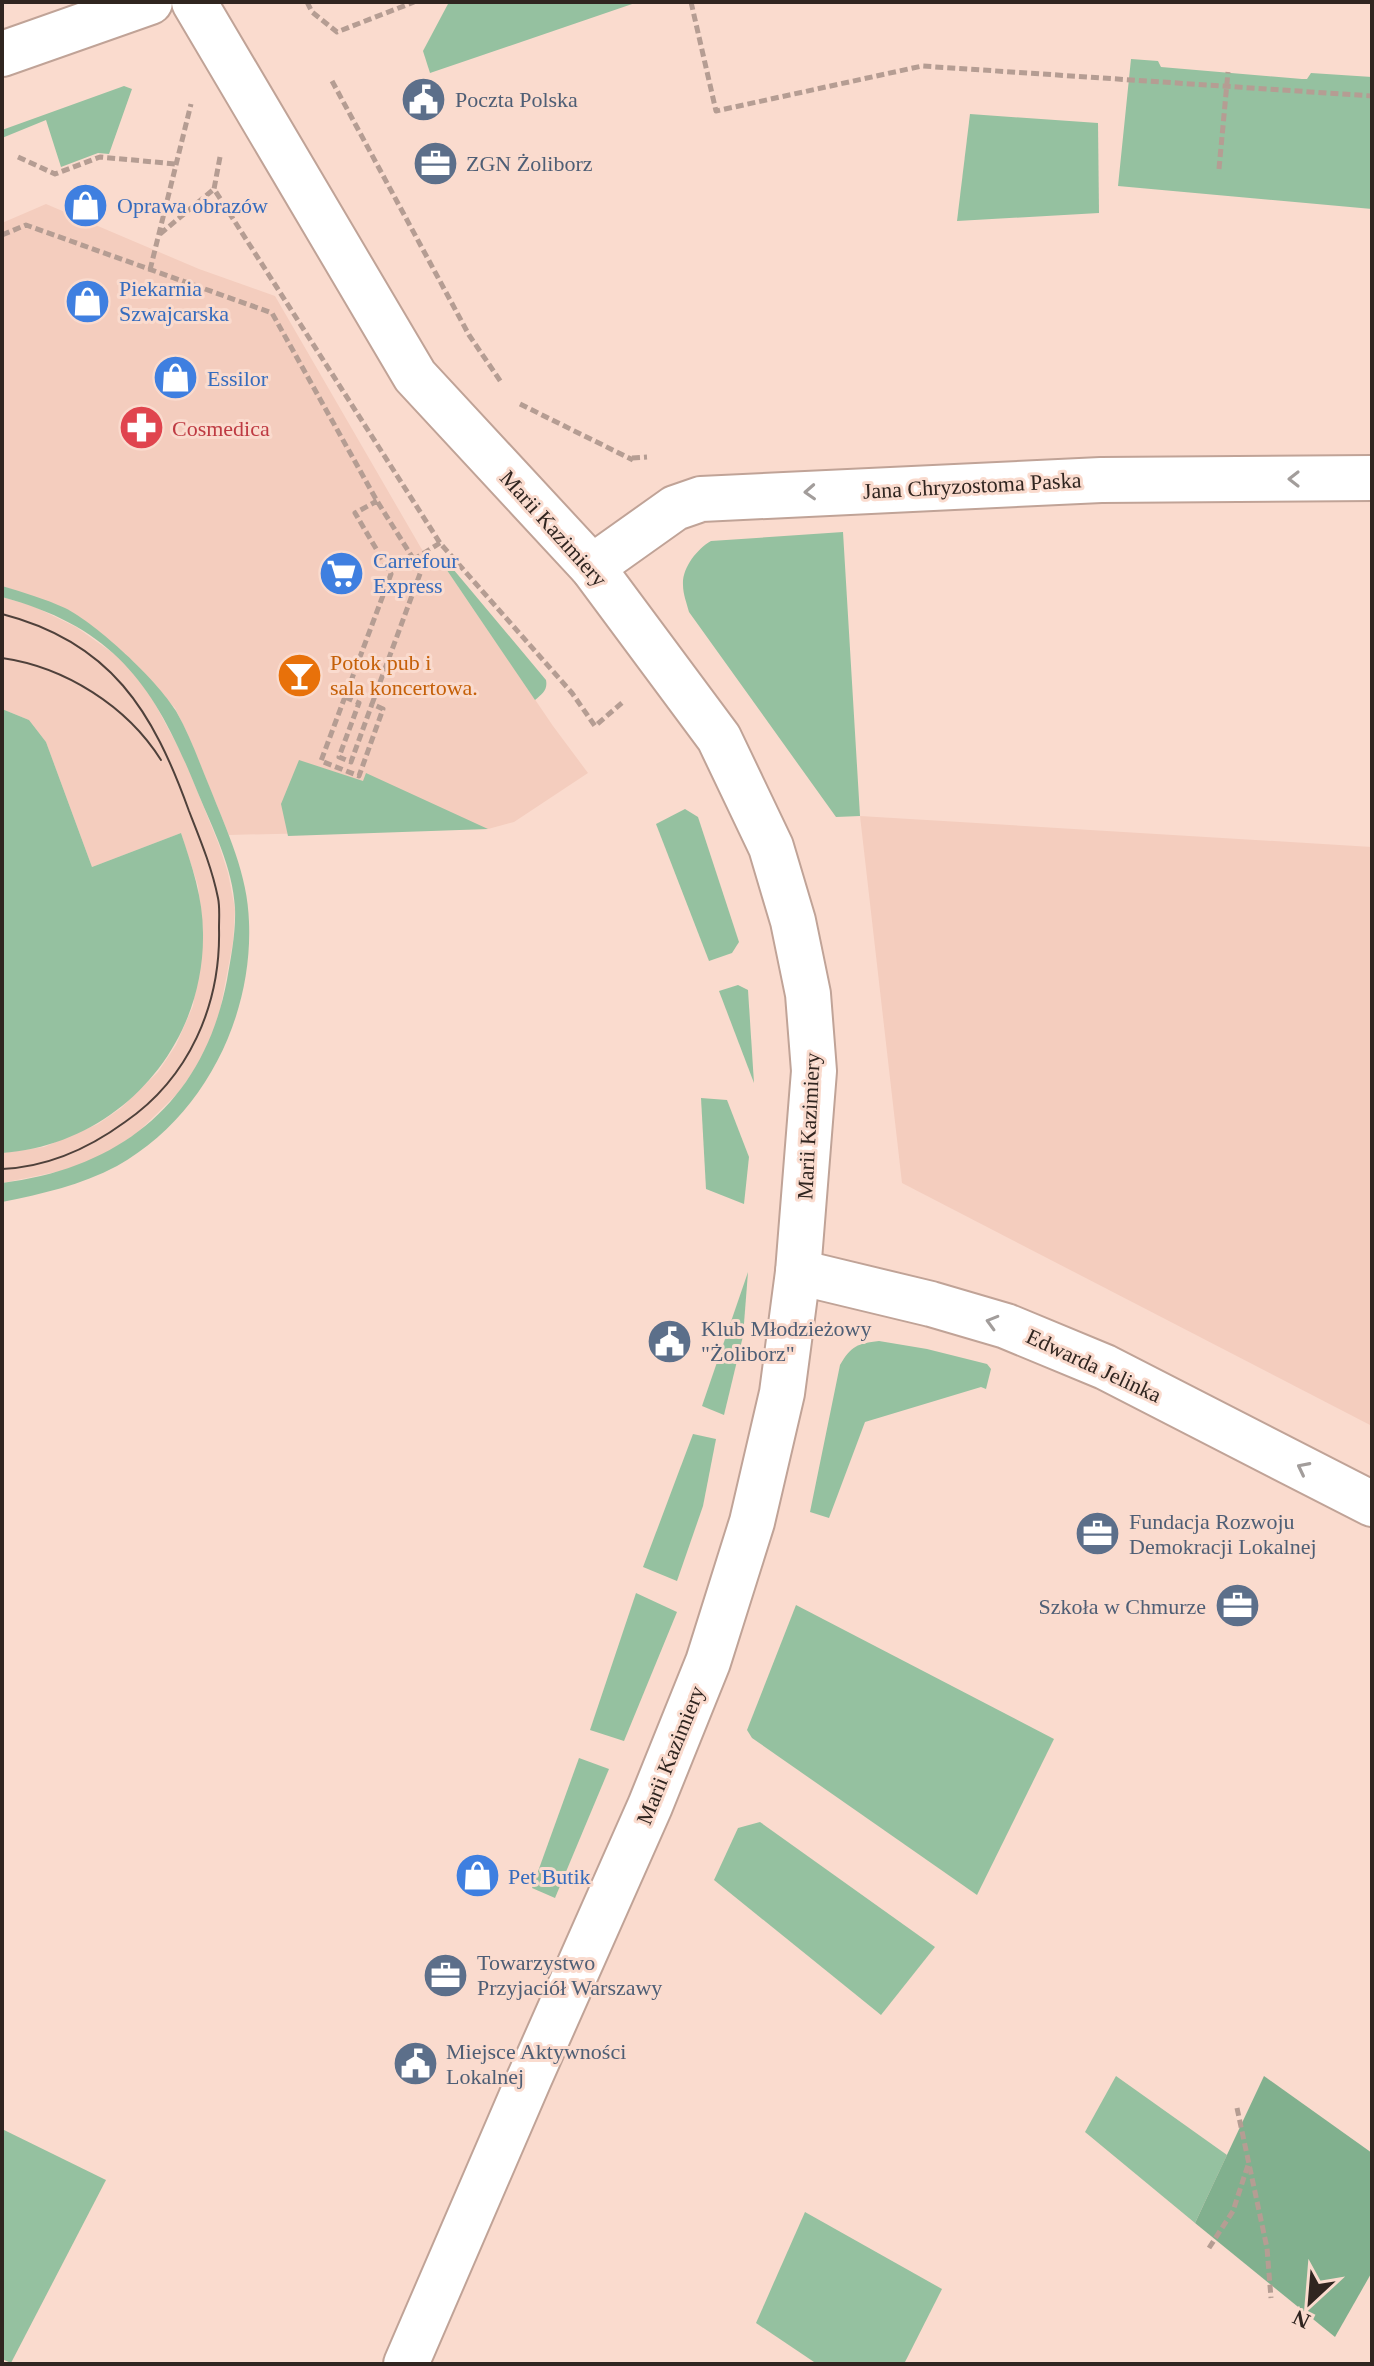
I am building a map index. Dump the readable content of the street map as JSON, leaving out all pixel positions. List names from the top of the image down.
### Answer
{
  "streets": {
    "street": ["Jana Chryzostoma Paska", "Marii Kazimiery", "Edwarda Jelinka"]
  },
  "crossings": [
    ["Jana Chryzostoma Paska", "Marii Kazimiery"],
    ["Marii Kazimiery", "Edwarda Jelinka"]
  ],
  "one_way": ["Jana Chryzostoma Paska", "Edwarda Jelinka"],
  "places": {
    "public building": ["Poczta Polska", "Klub Młodzieżowy \"Żoliborz\"", "Miejsce Aktywności Lokalnej"],
    "office": [
      "ZGN Żoliborz",
      "Fundacja Rozwoju Demokracji Lokalnej",
      "Szkoła w Chmurze",
      "Towarzystwo Przyjaciół Warszawy"
    ],
    "shop": [
      "Oprawa obrazów",
      "Piekarnia Szwajcarska",
      "Essilor",
      "Pet Butik"
    ],
    "pharmacy": ["Cosmedica"],
    "supermarket": ["Carrefour Express"],
    "bar": ["Potok pub i sala koncertowa."]
  },
  "north": "bottom left"
}
